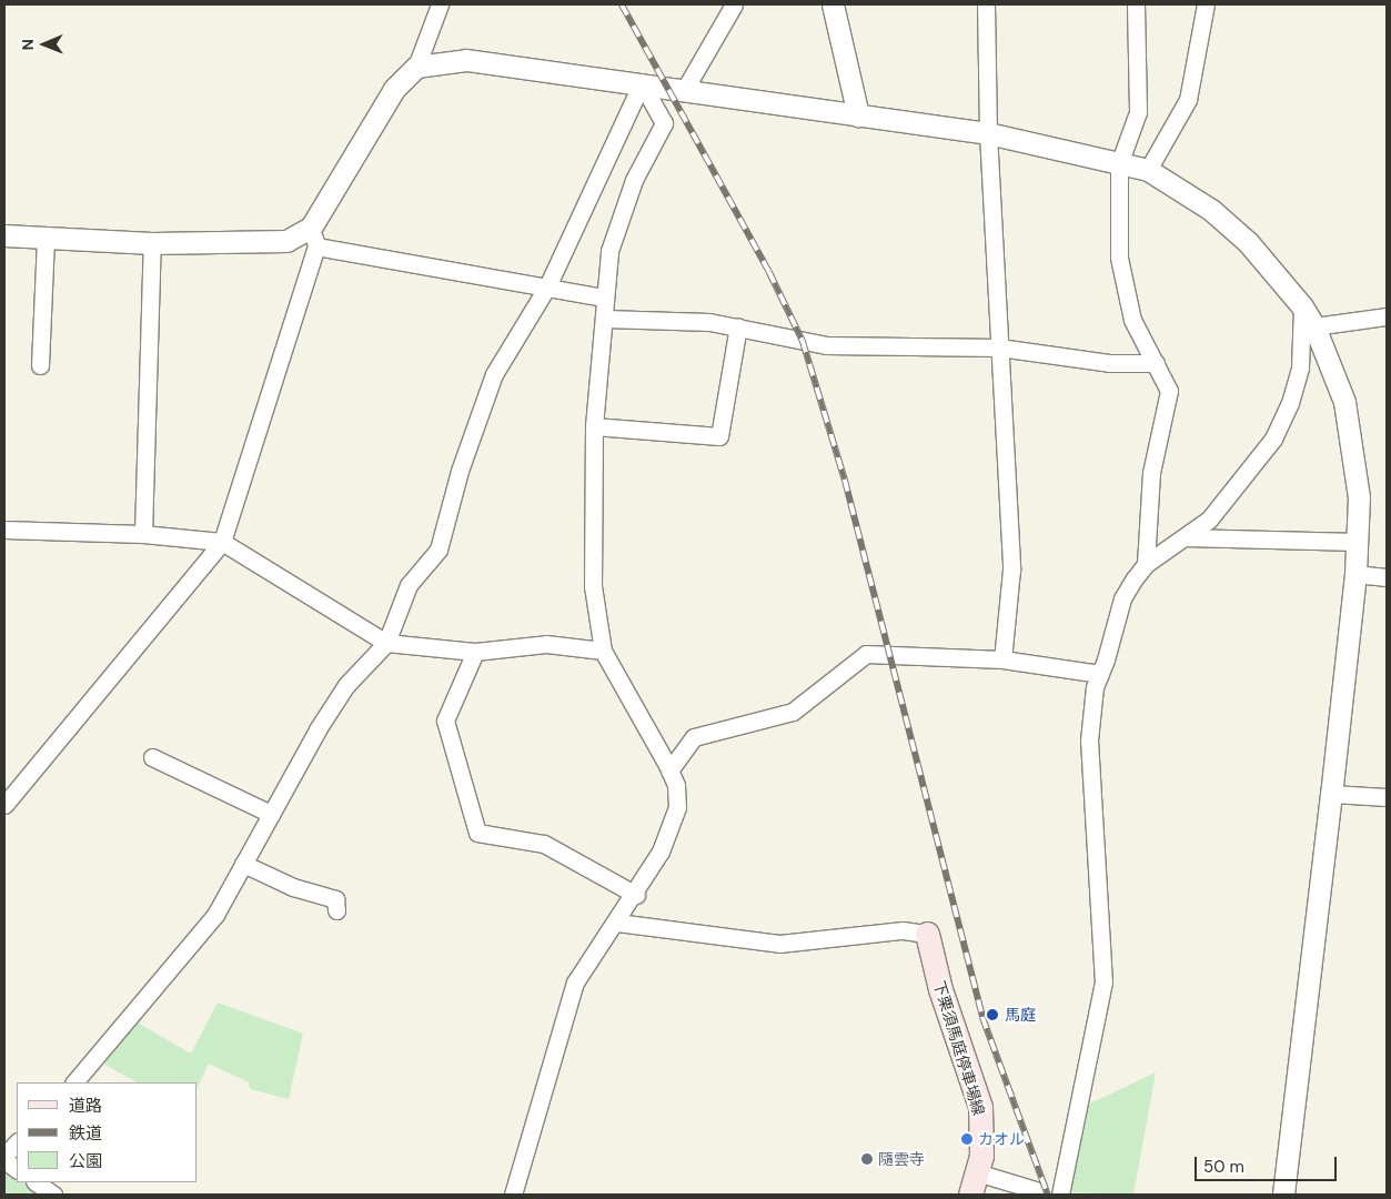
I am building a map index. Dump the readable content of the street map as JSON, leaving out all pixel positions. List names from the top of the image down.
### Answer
{
  "streets": {
    "main road": ["下栗須馬庭停車場線"]
  },
  "places": ["馬庭", "カオル", "隨雲寺"],
  "legend": ["道路", "鉄道", "公園"],
  "scale_bar": "50 m",
  "north": "left"
}
